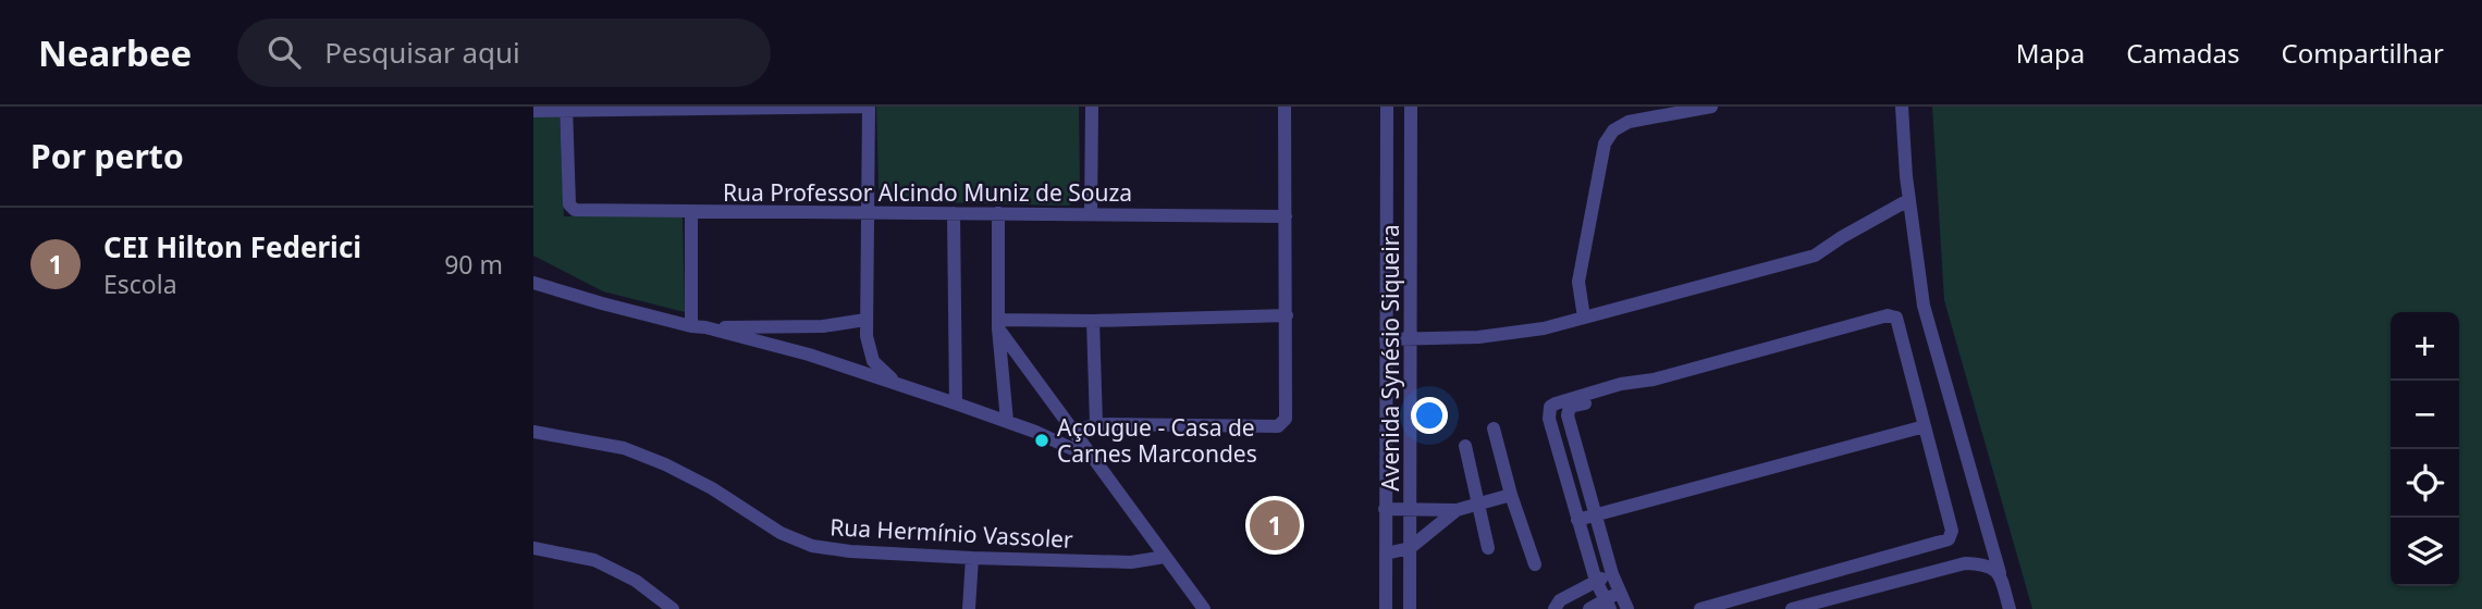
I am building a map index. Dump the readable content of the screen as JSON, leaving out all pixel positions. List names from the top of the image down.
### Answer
{
  "streets": {
    "street": ["Rua Professor Alcindo Muniz de Souza", "Avenida Synésio Siqueira", "Rua Hermínio Vassoler"]
  },
  "places": ["Açougue - Casa de Carnes Marcondes"],
  "page": {
    "header": "Nearbee",
    "search": "Pesquisar aqui",
    "nav": ["Mapa", "Camadas", "Compartilhar"],
    "heading": "Por perto",
    "list": [
      {
        "mark": "1",
        "name": "CEI Hilton Federici",
        "note": "Escola",
        "value": "90 m"
      }
    ],
    "map_buttons": ["+", "−"],
    "pins": "1"
  }
}
